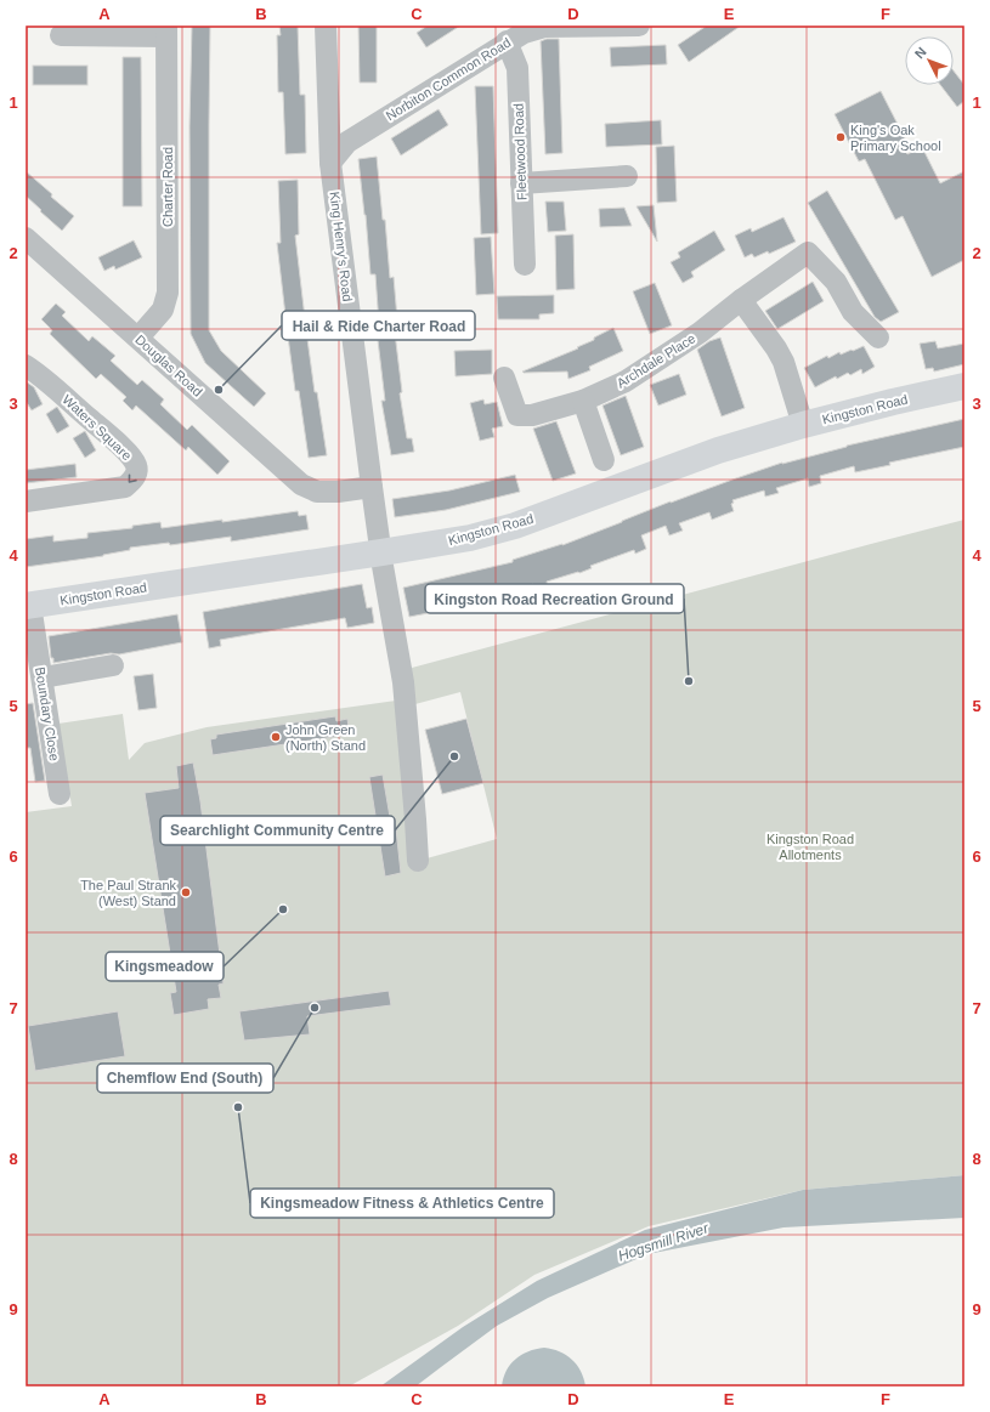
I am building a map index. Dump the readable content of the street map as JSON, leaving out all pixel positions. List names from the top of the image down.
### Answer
{
  "streets": {
    "main road": ["Kingston Road"],
    "street": [
      "Norbiton Common Road",
      "Fleetwood Road",
      "Charter Road",
      "King Henry's Road",
      "Archdale Place",
      "Douglas Road",
      "Waters Square",
      "Boundary Close"
    ]
  },
  "crossings": [
    ["Norbiton Common Road", "Fleetwood Road"],
    ["Norbiton Common Road", "King Henry's Road"],
    ["Charter Road", "Douglas Road"],
    ["King Henry's Road", "Douglas Road"],
    ["King Henry's Road", "Kingston Road"],
    ["Kingston Road", "Boundary Close"]
  ],
  "water": ["Hogsmill River"],
  "parks": ["Kingston Road Allotments"],
  "places": [
    "King's Oak Primary School",
    "Hail & Ride Charter Road",
    "Kingston Road Recreation Ground",
    "John Green (North) Stand",
    "Searchlight Community Centre",
    "The Paul Strank (West) Stand",
    "Kingsmeadow",
    "Chemflow End (South)",
    "Kingsmeadow Fitness & Athletics Centre"
  ],
  "north": "top left",
  "grid": {
    "columns": [
      "A",
      "B",
      "C",
      "D",
      "E",
      "F"
    ],
    "rows": [
      "1",
      "2",
      "3",
      "4",
      "5",
      "6",
      "7",
      "8",
      "9"
    ]
  }
}
